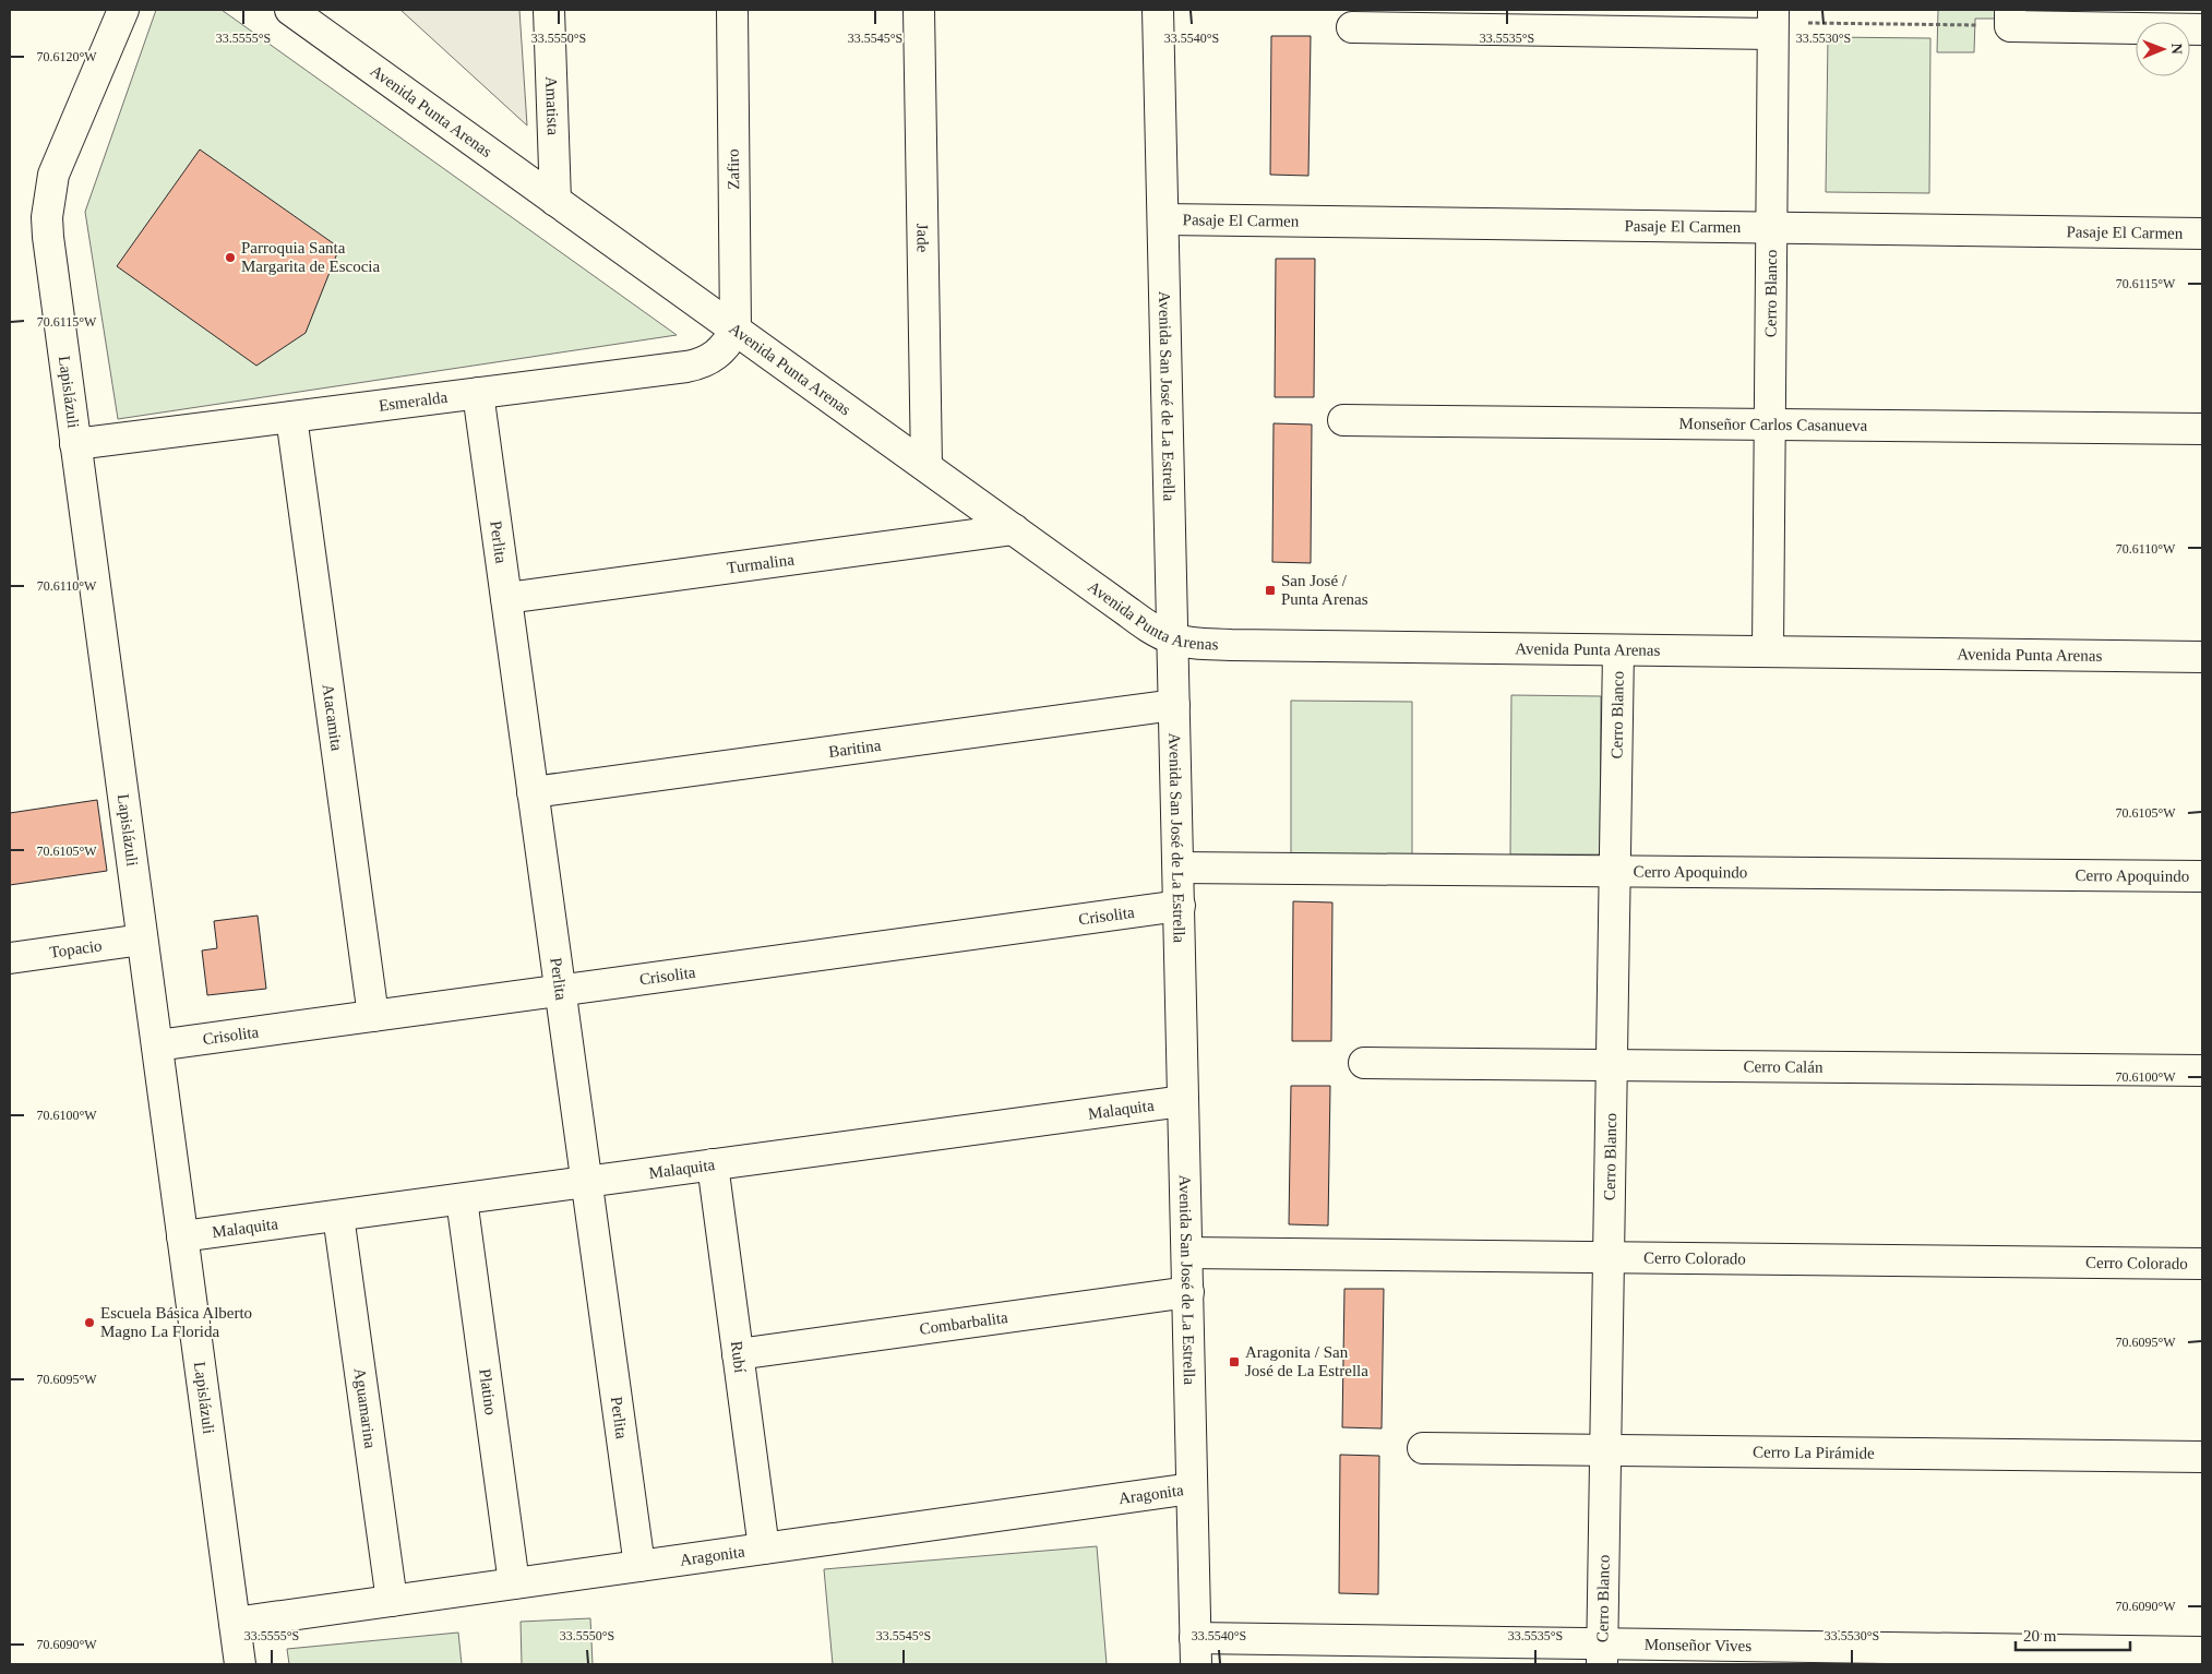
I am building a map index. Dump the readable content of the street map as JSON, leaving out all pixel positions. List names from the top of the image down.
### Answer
{
  "streets": {
    "street": [
      "Amatista",
      "Avenida Punta Arenas",
      "Zafiro",
      "Pasaje El Carmen",
      "Jade",
      "Cerro Blanco",
      "Lapislázuli",
      "Avenida San José de La Estrella",
      "Esmeralda",
      "Monseñor Carlos Casanueva",
      "Perlita",
      "Turmalina",
      "Atacamita",
      "Baritina",
      "Cerro Apoquindo",
      "Crisolita",
      "Topacio",
      "Cerro Calán",
      "Malaquita",
      "Cerro Colorado",
      "Combarbalita",
      "Rubí",
      "Platino",
      "Aguamarina",
      "Cerro La Pirámide",
      "Aragonita",
      "Monseñor Vives"
    ]
  },
  "crossings": [
    ["Amatista", "Avenida Punta Arenas"],
    ["Avenida Punta Arenas", "Zafiro"],
    ["Avenida Punta Arenas", "Jade"],
    ["Avenida Punta Arenas", "Cerro Blanco"],
    ["Avenida Punta Arenas", "Avenida San José de La Estrella"],
    ["Avenida Punta Arenas", "Esmeralda"],
    ["Avenida Punta Arenas", "Turmalina"],
    ["Zafiro", "Esmeralda"],
    ["Pasaje El Carmen", "Cerro Blanco"],
    ["Pasaje El Carmen", "Avenida San José de La Estrella"],
    ["Cerro Blanco", "Monseñor Carlos Casanueva"],
    ["Cerro Blanco", "Cerro Apoquindo"],
    ["Cerro Blanco", "Cerro Calán"],
    ["Cerro Blanco", "Cerro Colorado"],
    ["Cerro Blanco", "Cerro La Pirámide"],
    ["Cerro Blanco", "Monseñor Vives"],
    ["Lapislázuli", "Esmeralda"],
    ["Lapislázuli", "Crisolita"],
    ["Lapislázuli", "Topacio"],
    ["Lapislázuli", "Malaquita"],
    ["Lapislázuli", "Aragonita"],
    ["Avenida San José de La Estrella", "Baritina"],
    ["Avenida San José de La Estrella", "Cerro Apoquindo"],
    ["Avenida San José de La Estrella", "Crisolita"],
    ["Avenida San José de La Estrella", "Malaquita"],
    ["Avenida San José de La Estrella", "Cerro Colorado"],
    ["Avenida San José de La Estrella", "Combarbalita"],
    ["Avenida San José de La Estrella", "Aragonita"],
    ["Avenida San José de La Estrella", "Monseñor Vives"],
    ["Esmeralda", "Perlita"],
    ["Esmeralda", "Atacamita"],
    ["Perlita", "Turmalina"],
    ["Perlita", "Baritina"],
    ["Perlita", "Crisolita"],
    ["Perlita", "Malaquita"],
    ["Perlita", "Aragonita"],
    ["Atacamita", "Crisolita"],
    ["Malaquita", "Rubí"],
    ["Malaquita", "Platino"],
    ["Malaquita", "Aguamarina"],
    ["Combarbalita", "Rubí"],
    ["Rubí", "Aragonita"],
    ["Platino", "Aragonita"],
    ["Aguamarina", "Aragonita"]
  ],
  "places": {
    "other": ["Parroquia Santa Margarita de Escocia", "Escuela Básica Alberto Magno La Florida"],
    "transit": ["San José / Punta Arenas", "Aragonita / San José de La Estrella"]
  },
  "scale_bar": "20 m",
  "north": "right",
  "coordinates": [
    "33.5555°S",
    "33.5550°S",
    "33.5545°S",
    "33.5540°S",
    "33.5535°S",
    "33.5530°S",
    "70.6120°W",
    "70.6115°W",
    "70.6110°W",
    "70.6105°W",
    "70.6100°W",
    "70.6095°W",
    "70.6090°W"
  ]
}
